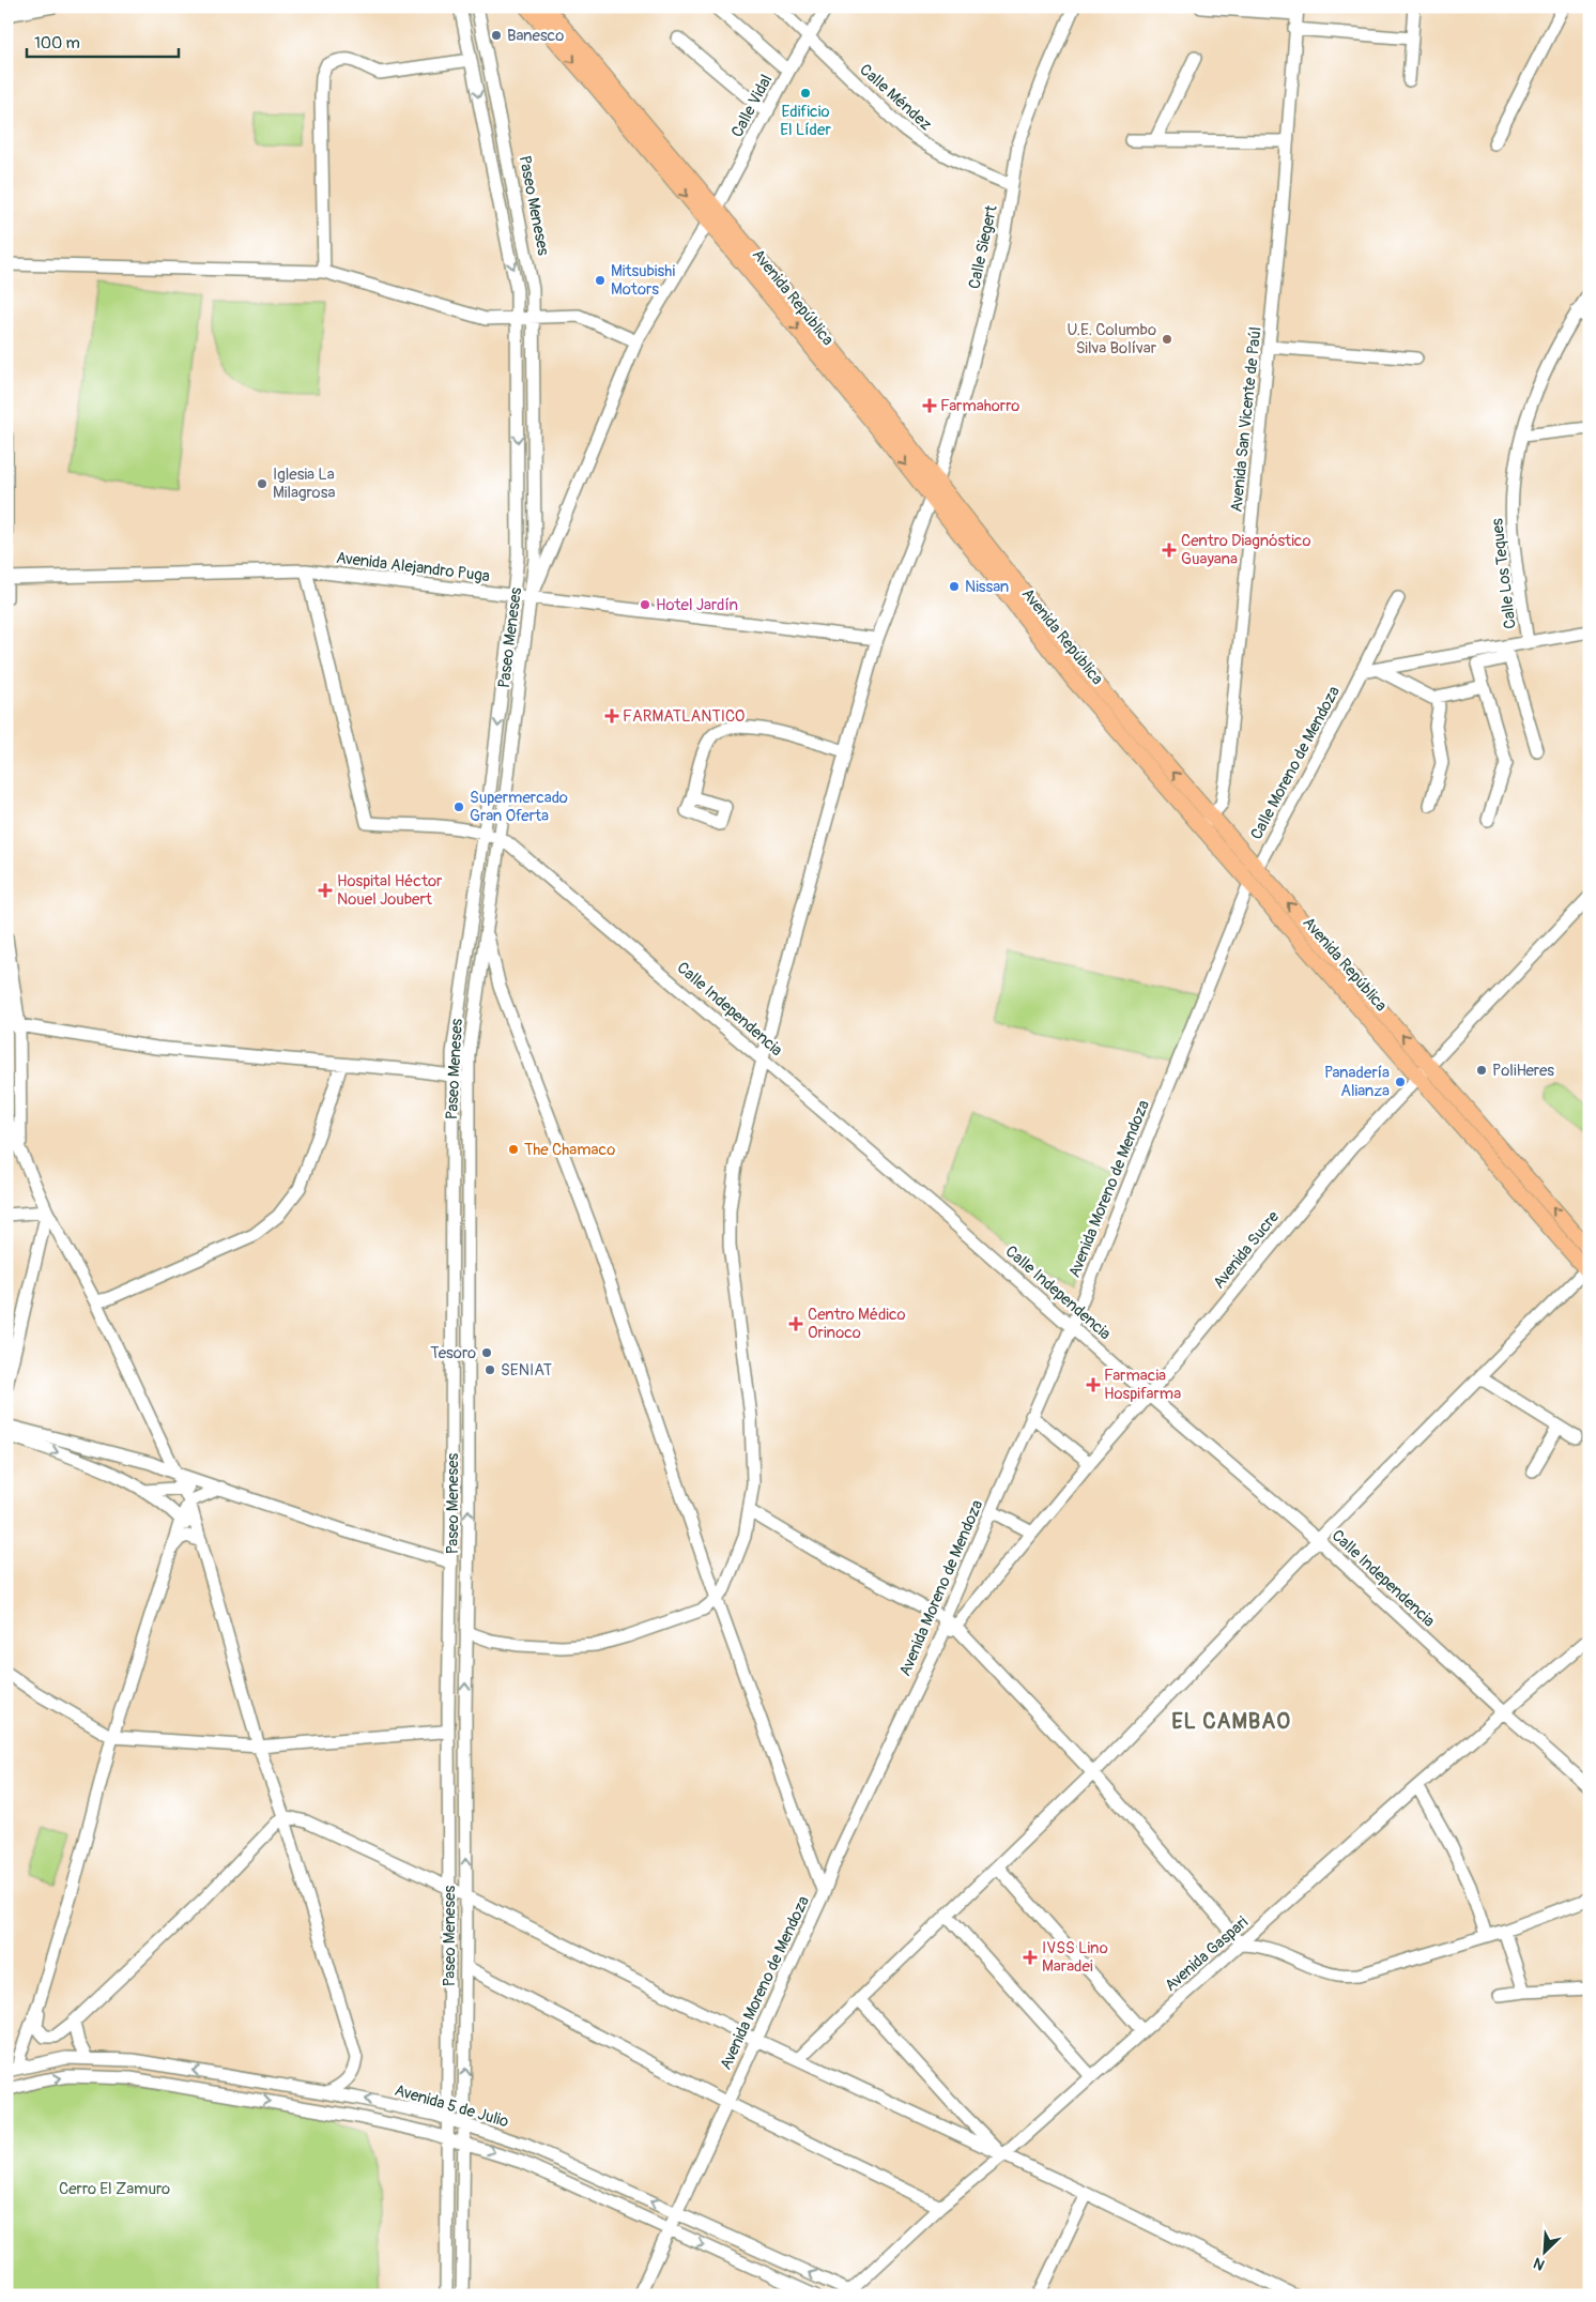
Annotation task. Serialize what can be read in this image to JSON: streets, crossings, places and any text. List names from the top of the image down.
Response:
{
  "streets": {
    "main road": ["Avenida República"],
    "street": [
      "Calle Méndez",
      "Calle Vidal",
      "Paseo Meneses",
      "Calle Siegert",
      "Avenida San Vicente de Paúl",
      "Avenida Alejandro Puga",
      "Calle Los Teques",
      "Calle Moreno de Mendoza",
      "Calle Independencia",
      "Avenida Moreno de Mendoza",
      "Avenida Sucre",
      "Avenida Gaspari",
      "Avenida 5 de Julio"
    ]
  },
  "crossings": [
    ["Calle Méndez", "Calle Vidal"],
    ["Calle Méndez", "Calle Siegert"],
    ["Calle Vidal", "Paseo Meneses"],
    ["Calle Vidal", "Avenida República"],
    ["Calle Vidal", "Avenida Alejandro Puga"],
    ["Paseo Meneses", "Avenida Alejandro Puga"],
    ["Paseo Meneses", "Calle Independencia"],
    ["Paseo Meneses", "Avenida 5 de Julio"],
    ["Calle Siegert", "Avenida República"],
    ["Calle Siegert", "Avenida Alejandro Puga"],
    ["Calle Siegert", "Calle Independencia"],
    ["Avenida República", "Avenida San Vicente de Paúl"],
    ["Avenida República", "Calle Moreno de Mendoza"],
    ["Avenida República", "Avenida Moreno de Mendoza"],
    ["Avenida República", "Avenida Sucre"],
    ["Calle Independencia", "Avenida Moreno de Mendoza"],
    ["Calle Independencia", "Avenida Sucre"],
    ["Calle Independencia", "Avenida Gaspari"],
    ["Avenida Moreno de Mendoza", "Avenida Sucre"],
    ["Avenida Moreno de Mendoza", "Avenida 5 de Julio"],
    ["Avenida Gaspari", "Avenida 5 de Julio"]
  ],
  "districts": ["EL CAMBAO"],
  "parks": ["Cerro El Zamuro"],
  "places": {
    "other": [
      "Banesco",
      "Edificio El Líder",
      "Mitsubishi Motors",
      "U.E. Columbo Silva Bolívar",
      "Iglesia La Milagrosa",
      "Nissan",
      "Hotel Jardín",
      "Supermercado Gran Oferta",
      "PoliHeres",
      "Panadería Alianza",
      "The Chamaco",
      "Tesoro",
      "SENIAT"
    ],
    "health": [
      "Farmahorro",
      "Centro Diagnóstico Guayana",
      "FARMATLANTICO",
      "Hospital Héctor Nouel Joubert",
      "Centro Médico Orinoco",
      "Farmacia Hospifarma",
      "IVSS Lino Maradei"
    ]
  },
  "scale_bar": "100 m",
  "north": "bottom left"
}
